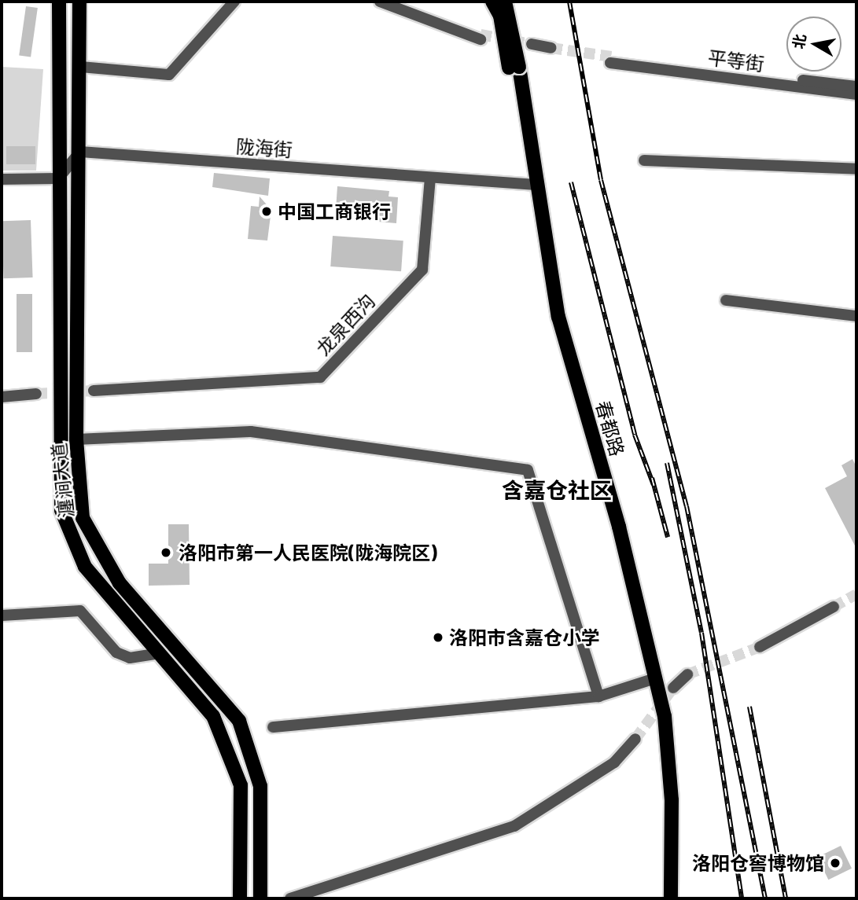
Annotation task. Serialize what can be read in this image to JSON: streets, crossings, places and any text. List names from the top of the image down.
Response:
{
  "streets": {
    "main road": ["春都路", "瀍涧大道"],
    "street": ["平等街", "陇海街", "龙泉西沟"]
  },
  "crossings": [
    ["陇海街", "龙泉西沟"],
    ["陇海街", "春都路"],
    ["陇海街", "瀍涧大道"]
  ],
  "districts": ["含嘉仓社区"],
  "places": [
    "中国工商银行",
    "洛阳市第一人民医院(陇海院区)",
    "洛阳市含嘉仓小学",
    "洛阳仓窖博物馆"
  ],
  "north": "left"
}
